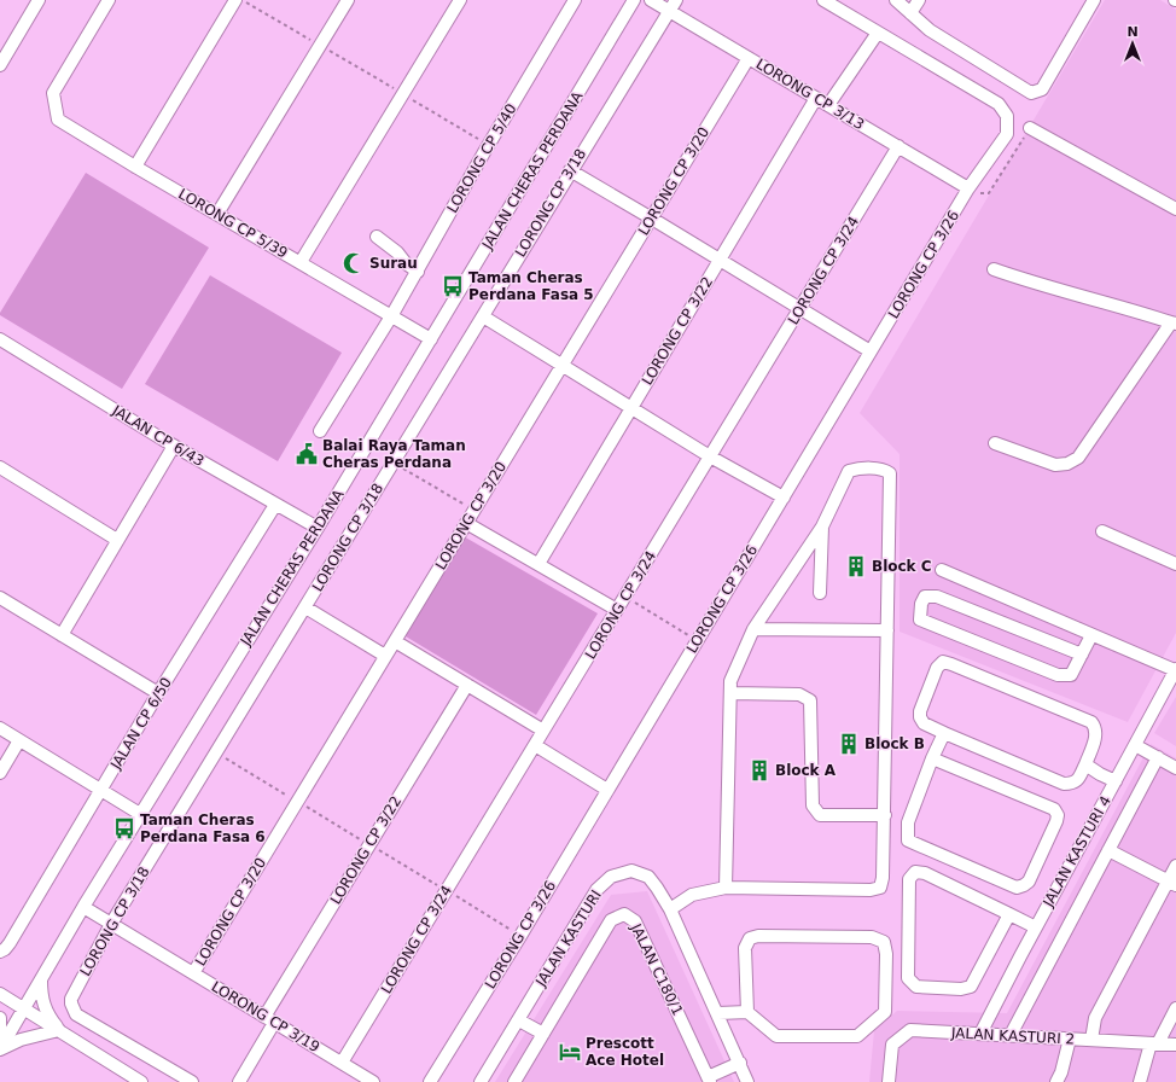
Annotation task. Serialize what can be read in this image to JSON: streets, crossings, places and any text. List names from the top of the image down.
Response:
{
  "streets": {
    "street": [
      "LORONG CP 3/13",
      "LORONG CP 5/40",
      "JALAN CHERAS PERDANA",
      "LORONG CP 3/20",
      "LORONG CP 3/18",
      "LORONG CP 5/39",
      "LORONG CP 3/26",
      "LORONG CP 3/24",
      "LORONG CP 3/22",
      "JALAN CP 6/43",
      "JALAN CP 6/50",
      "JALAN KASTURI 4",
      "JALAN KASTURI",
      "JALAN C180/1",
      "LORONG CP 3/19",
      "JALAN KASTURI 2"
    ]
  },
  "crossings": [
    ["LORONG CP 3/13", "LORONG CP 3/20"],
    ["LORONG CP 3/13", "LORONG CP 3/18"],
    ["LORONG CP 3/13", "LORONG CP 3/26"],
    ["LORONG CP 3/13", "LORONG CP 3/24"],
    ["LORONG CP 3/13", "LORONG CP 3/22"],
    ["LORONG CP 5/40", "LORONG CP 5/39"],
    ["JALAN CHERAS PERDANA", "LORONG CP 5/39"],
    ["JALAN CHERAS PERDANA", "JALAN CP 6/43"],
    ["JALAN CHERAS PERDANA", "LORONG CP 3/19"],
    ["LORONG CP 3/20", "LORONG CP 3/19"],
    ["LORONG CP 3/18", "LORONG CP 3/19"],
    ["LORONG CP 3/24", "LORONG CP 3/19"],
    ["LORONG CP 3/22", "LORONG CP 3/19"],
    ["JALAN CP 6/43", "JALAN CP 6/50"],
    ["JALAN KASTURI 4", "JALAN KASTURI 2"]
  ],
  "places": {
    "mosque": ["Surau"],
    "bus stop": ["Taman Cheras Perdana Fasa 5", "Taman Cheras Perdana Fasa 6"],
    "public building": ["Balai Raya Taman Cheras Perdana"],
    "building": ["Block C", "Block B", "Block A"],
    "hotel": ["Prescott Ace Hotel"]
  },
  "north": "top"
}
